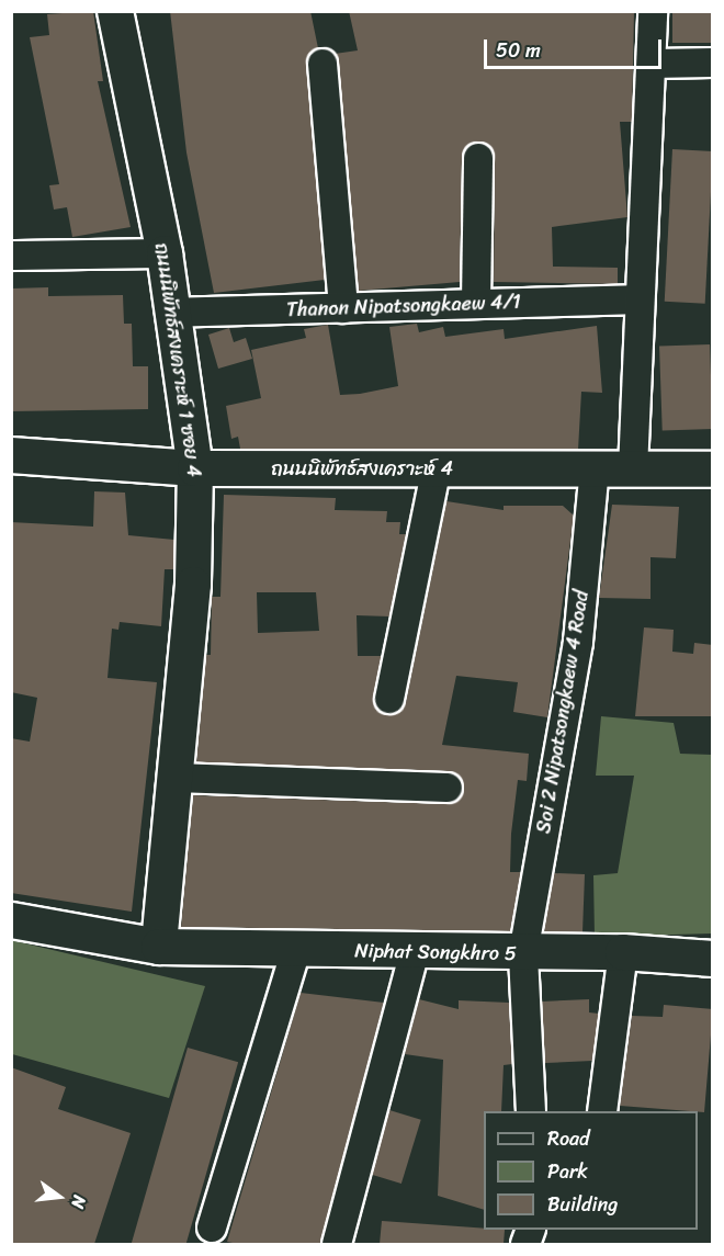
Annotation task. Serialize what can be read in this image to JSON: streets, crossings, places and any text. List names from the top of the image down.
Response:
{
  "streets": {
    "street": [
      "Thanon Nipatsongkaew 4/1",
      "ถนนนิพัทธ์สงเคราะห์ 1 ซอย 4",
      "ถนนนิพัทธ์สงเคราะห์ 4",
      "Soi 2 Nipatsongkaew 4 Road",
      "Niphat Songkhro 5"
    ]
  },
  "crossings": [
    ["Thanon Nipatsongkaew 4/1", "ถนนนิพัทธ์สงเคราะห์ 1 ซอย 4"],
    ["ถนนนิพัทธ์สงเคราะห์ 1 ซอย 4", "ถนนนิพัทธ์สงเคราะห์ 4"],
    ["ถนนนิพัทธ์สงเคราะห์ 1 ซอย 4", "Niphat Songkhro 5"],
    ["ถนนนิพัทธ์สงเคราะห์ 4", "Soi 2 Nipatsongkaew 4 Road"],
    ["Soi 2 Nipatsongkaew 4 Road", "Niphat Songkhro 5"]
  ],
  "legend": ["Road", "Park", "Building"],
  "scale_bar": "50 m",
  "north": "right"
}
